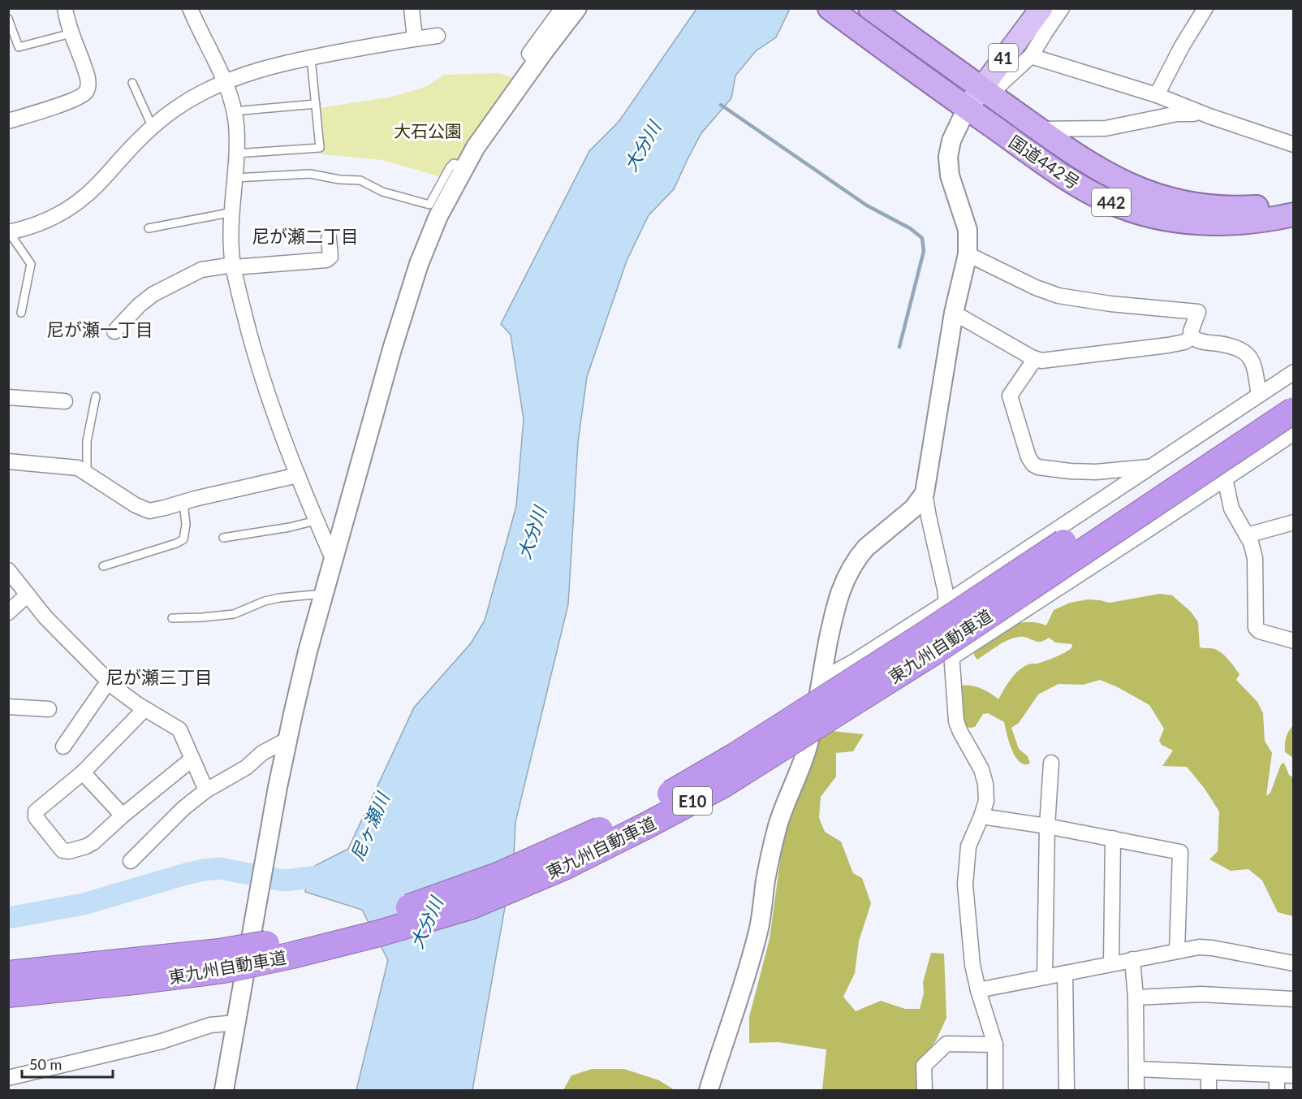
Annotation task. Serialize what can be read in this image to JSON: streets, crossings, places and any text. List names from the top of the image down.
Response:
{
  "streets": {
    "highway": [
      "国道442号",
      "442",
      "東九州自動車道",
      "E10"
    ],
    "main road": ["41"]
  },
  "crossings": [
    ["41", "国道442号"]
  ],
  "districts": ["尼が瀬二丁目", "尼が瀬一丁目", "尼が瀬三丁目"],
  "water": ["大分川", "尼ヶ瀬川"],
  "parks": ["大石公園"],
  "scale_bar": "50 m"
}
